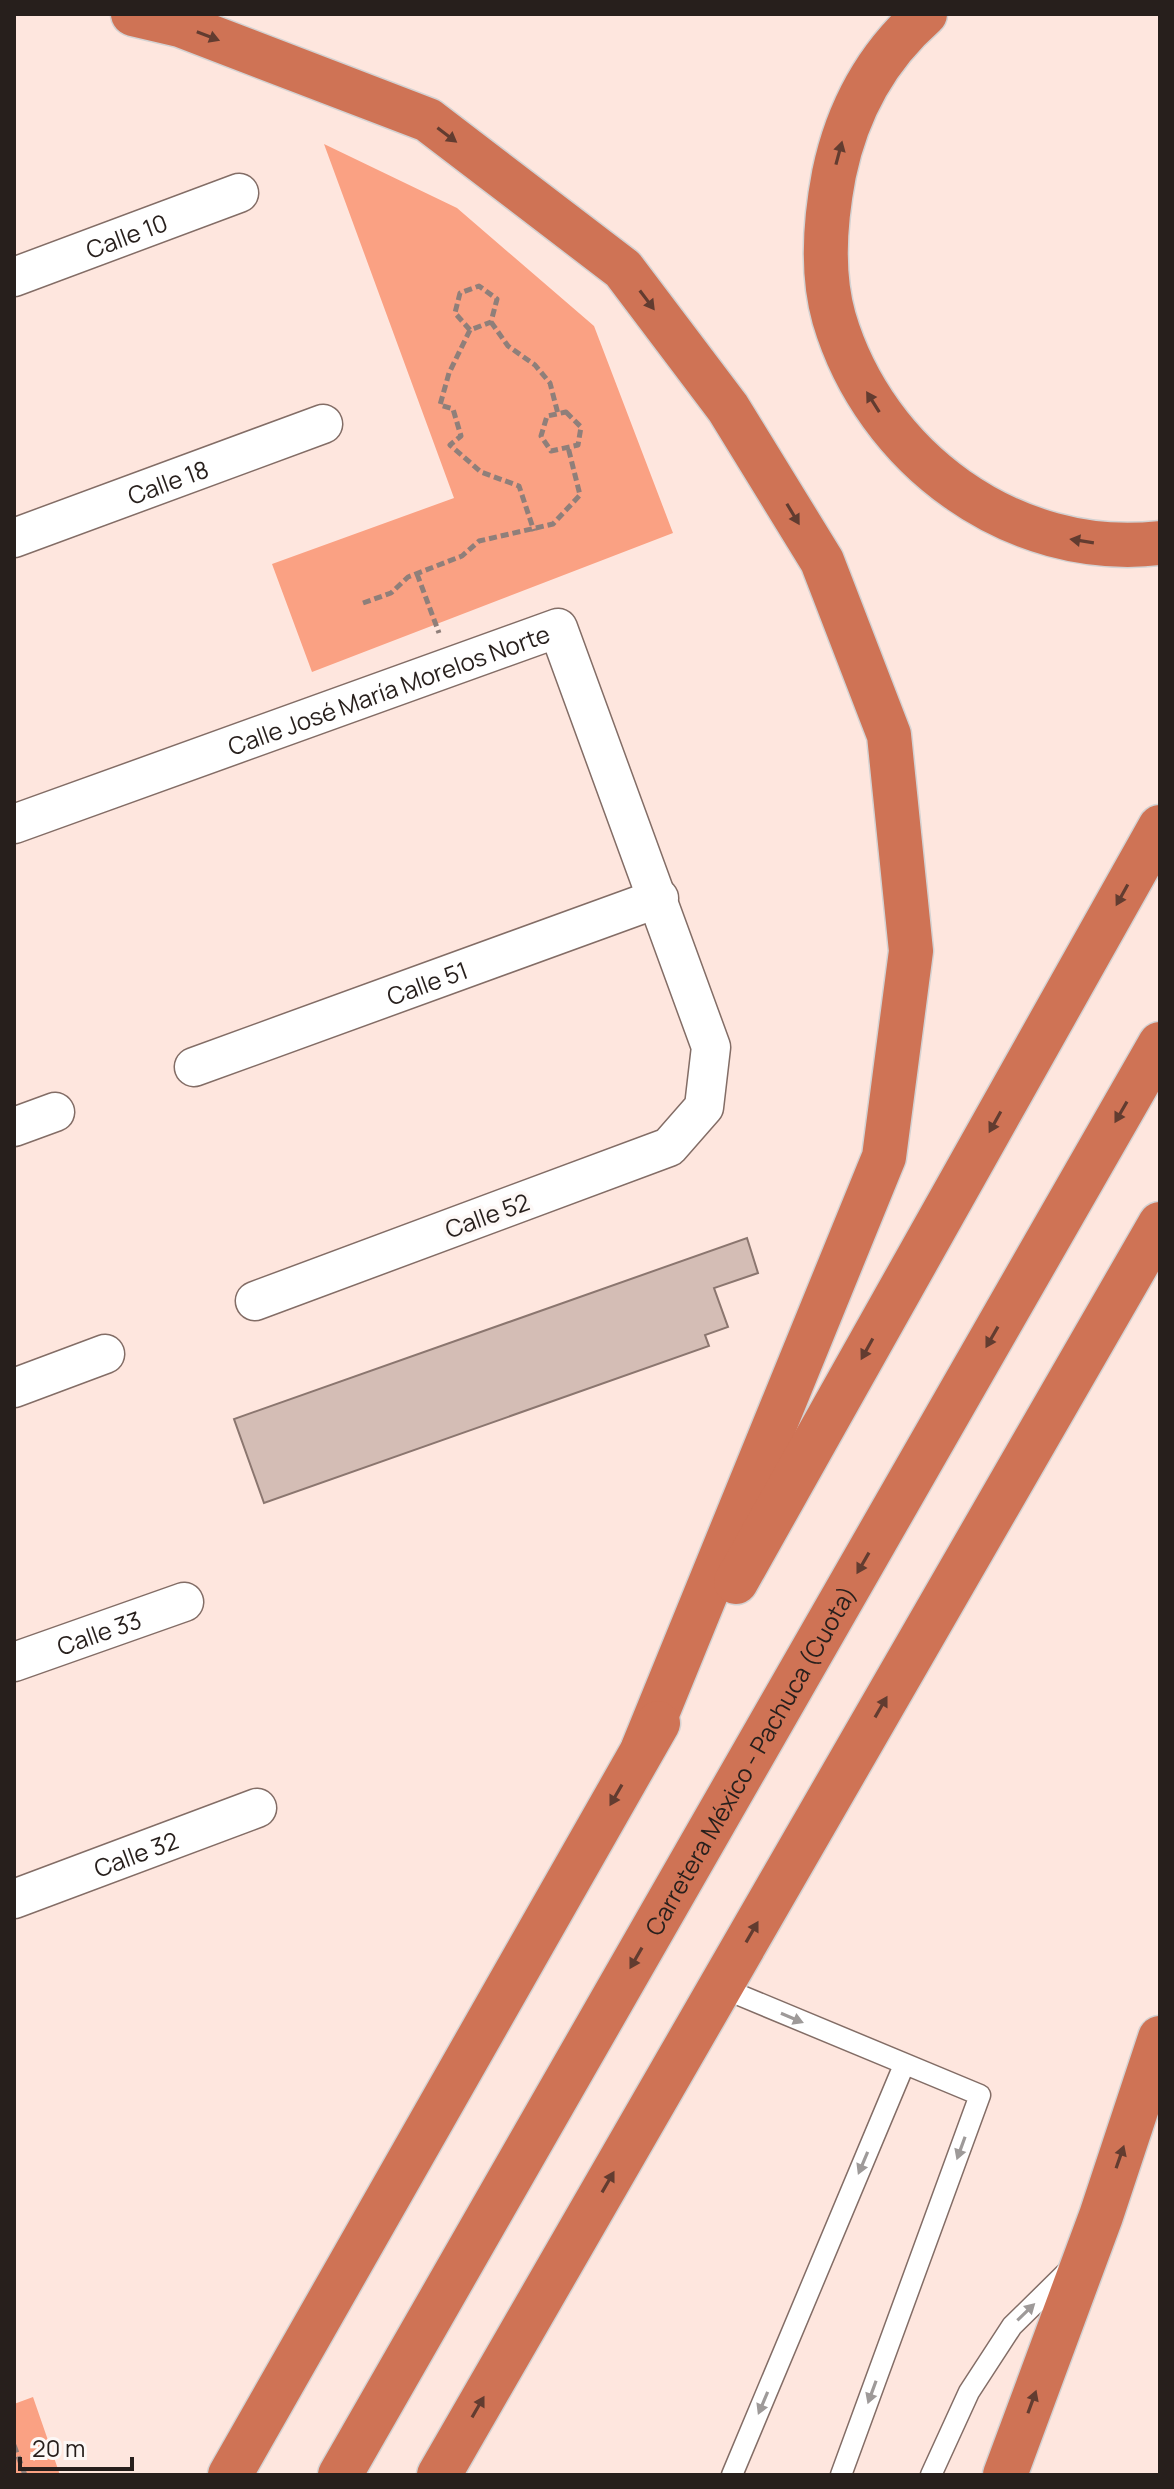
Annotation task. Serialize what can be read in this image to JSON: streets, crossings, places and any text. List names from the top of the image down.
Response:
{
  "streets": {
    "highway": ["Carretera México - Pachuca (Cuota)"],
    "street": [
      "Calle 10",
      "Calle 18",
      "Calle José María Morelos Norte",
      "Calle 51",
      "Calle 52",
      "Calle 33",
      "Calle 32"
    ]
  },
  "crossings": [
    ["Calle José María Morelos Norte", "Calle 51"],
    ["Calle José María Morelos Norte", "Calle 52"]
  ],
  "scale_bar": "20 m"
}
